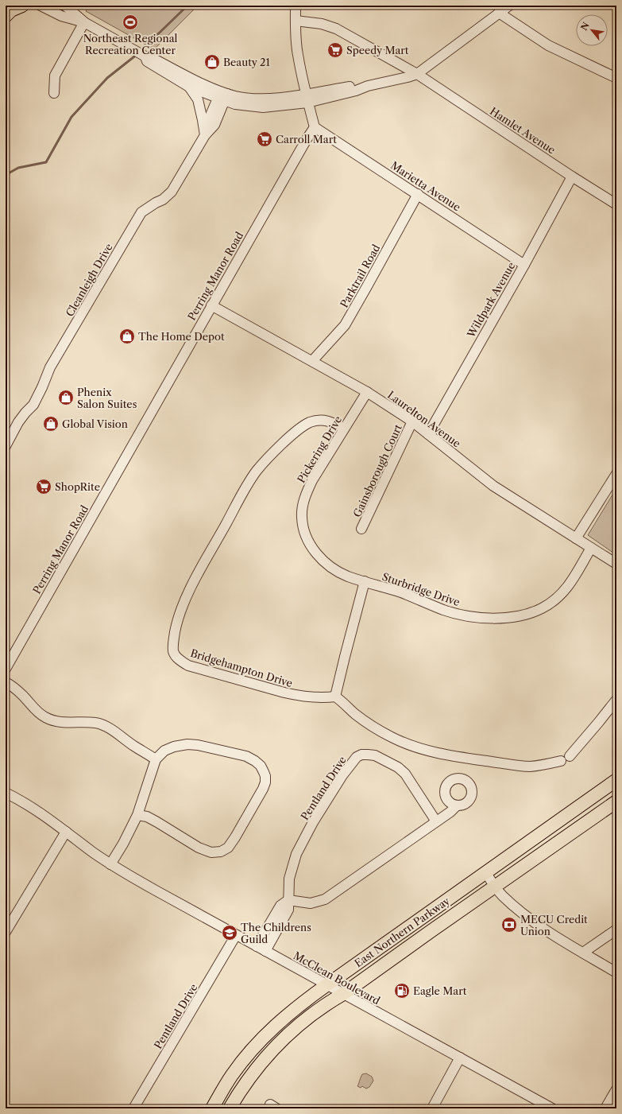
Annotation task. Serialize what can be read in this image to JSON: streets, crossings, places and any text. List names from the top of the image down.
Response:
{
  "streets": {
    "main road": ["East Northern Parkway"],
    "street": [
      "Hamlet Avenue",
      "Marietta Avenue",
      "Perring Manor Road",
      "Parktrail Road",
      "Cleanleigh Drive",
      "Wildpark Avenue",
      "Laurelton Avenue",
      "Pickering Drive",
      "Gainsborough Court",
      "Sturbridge Drive",
      "Bridgehampton Drive",
      "Pentland Drive",
      "McClean Boulevard"
    ]
  },
  "crossings": [
    ["Hamlet Avenue", "Wildpark Avenue"],
    ["Marietta Avenue", "Perring Manor Road"],
    ["Marietta Avenue", "Parktrail Road"],
    ["Marietta Avenue", "Wildpark Avenue"],
    ["Perring Manor Road", "Laurelton Avenue"],
    ["Parktrail Road", "Laurelton Avenue"],
    ["Wildpark Avenue", "Laurelton Avenue"],
    ["Laurelton Avenue", "Pickering Drive"],
    ["Laurelton Avenue", "Gainsborough Court"],
    ["Laurelton Avenue", "Sturbridge Drive"],
    ["Pickering Drive", "Sturbridge Drive"],
    ["Pickering Drive", "Bridgehampton Drive"],
    ["Pentland Drive", "McClean Boulevard"],
    ["East Northern Parkway", "McClean Boulevard"]
  ],
  "places": {
    "sports": ["Northeast Regional Recreation Center"],
    "supermarket": ["Speedy Mart", "Carroll Mart", "ShopRite"],
    "shop": [
      "Beauty 21",
      "The Home Depot",
      "Phenix Salon Suites",
      "Global Vision"
    ],
    "bank": ["MECU Credit Union"],
    "school or university": ["The Childrens Guild"],
    "fuel station": ["Eagle Mart"]
  },
  "north": "top left"
}
